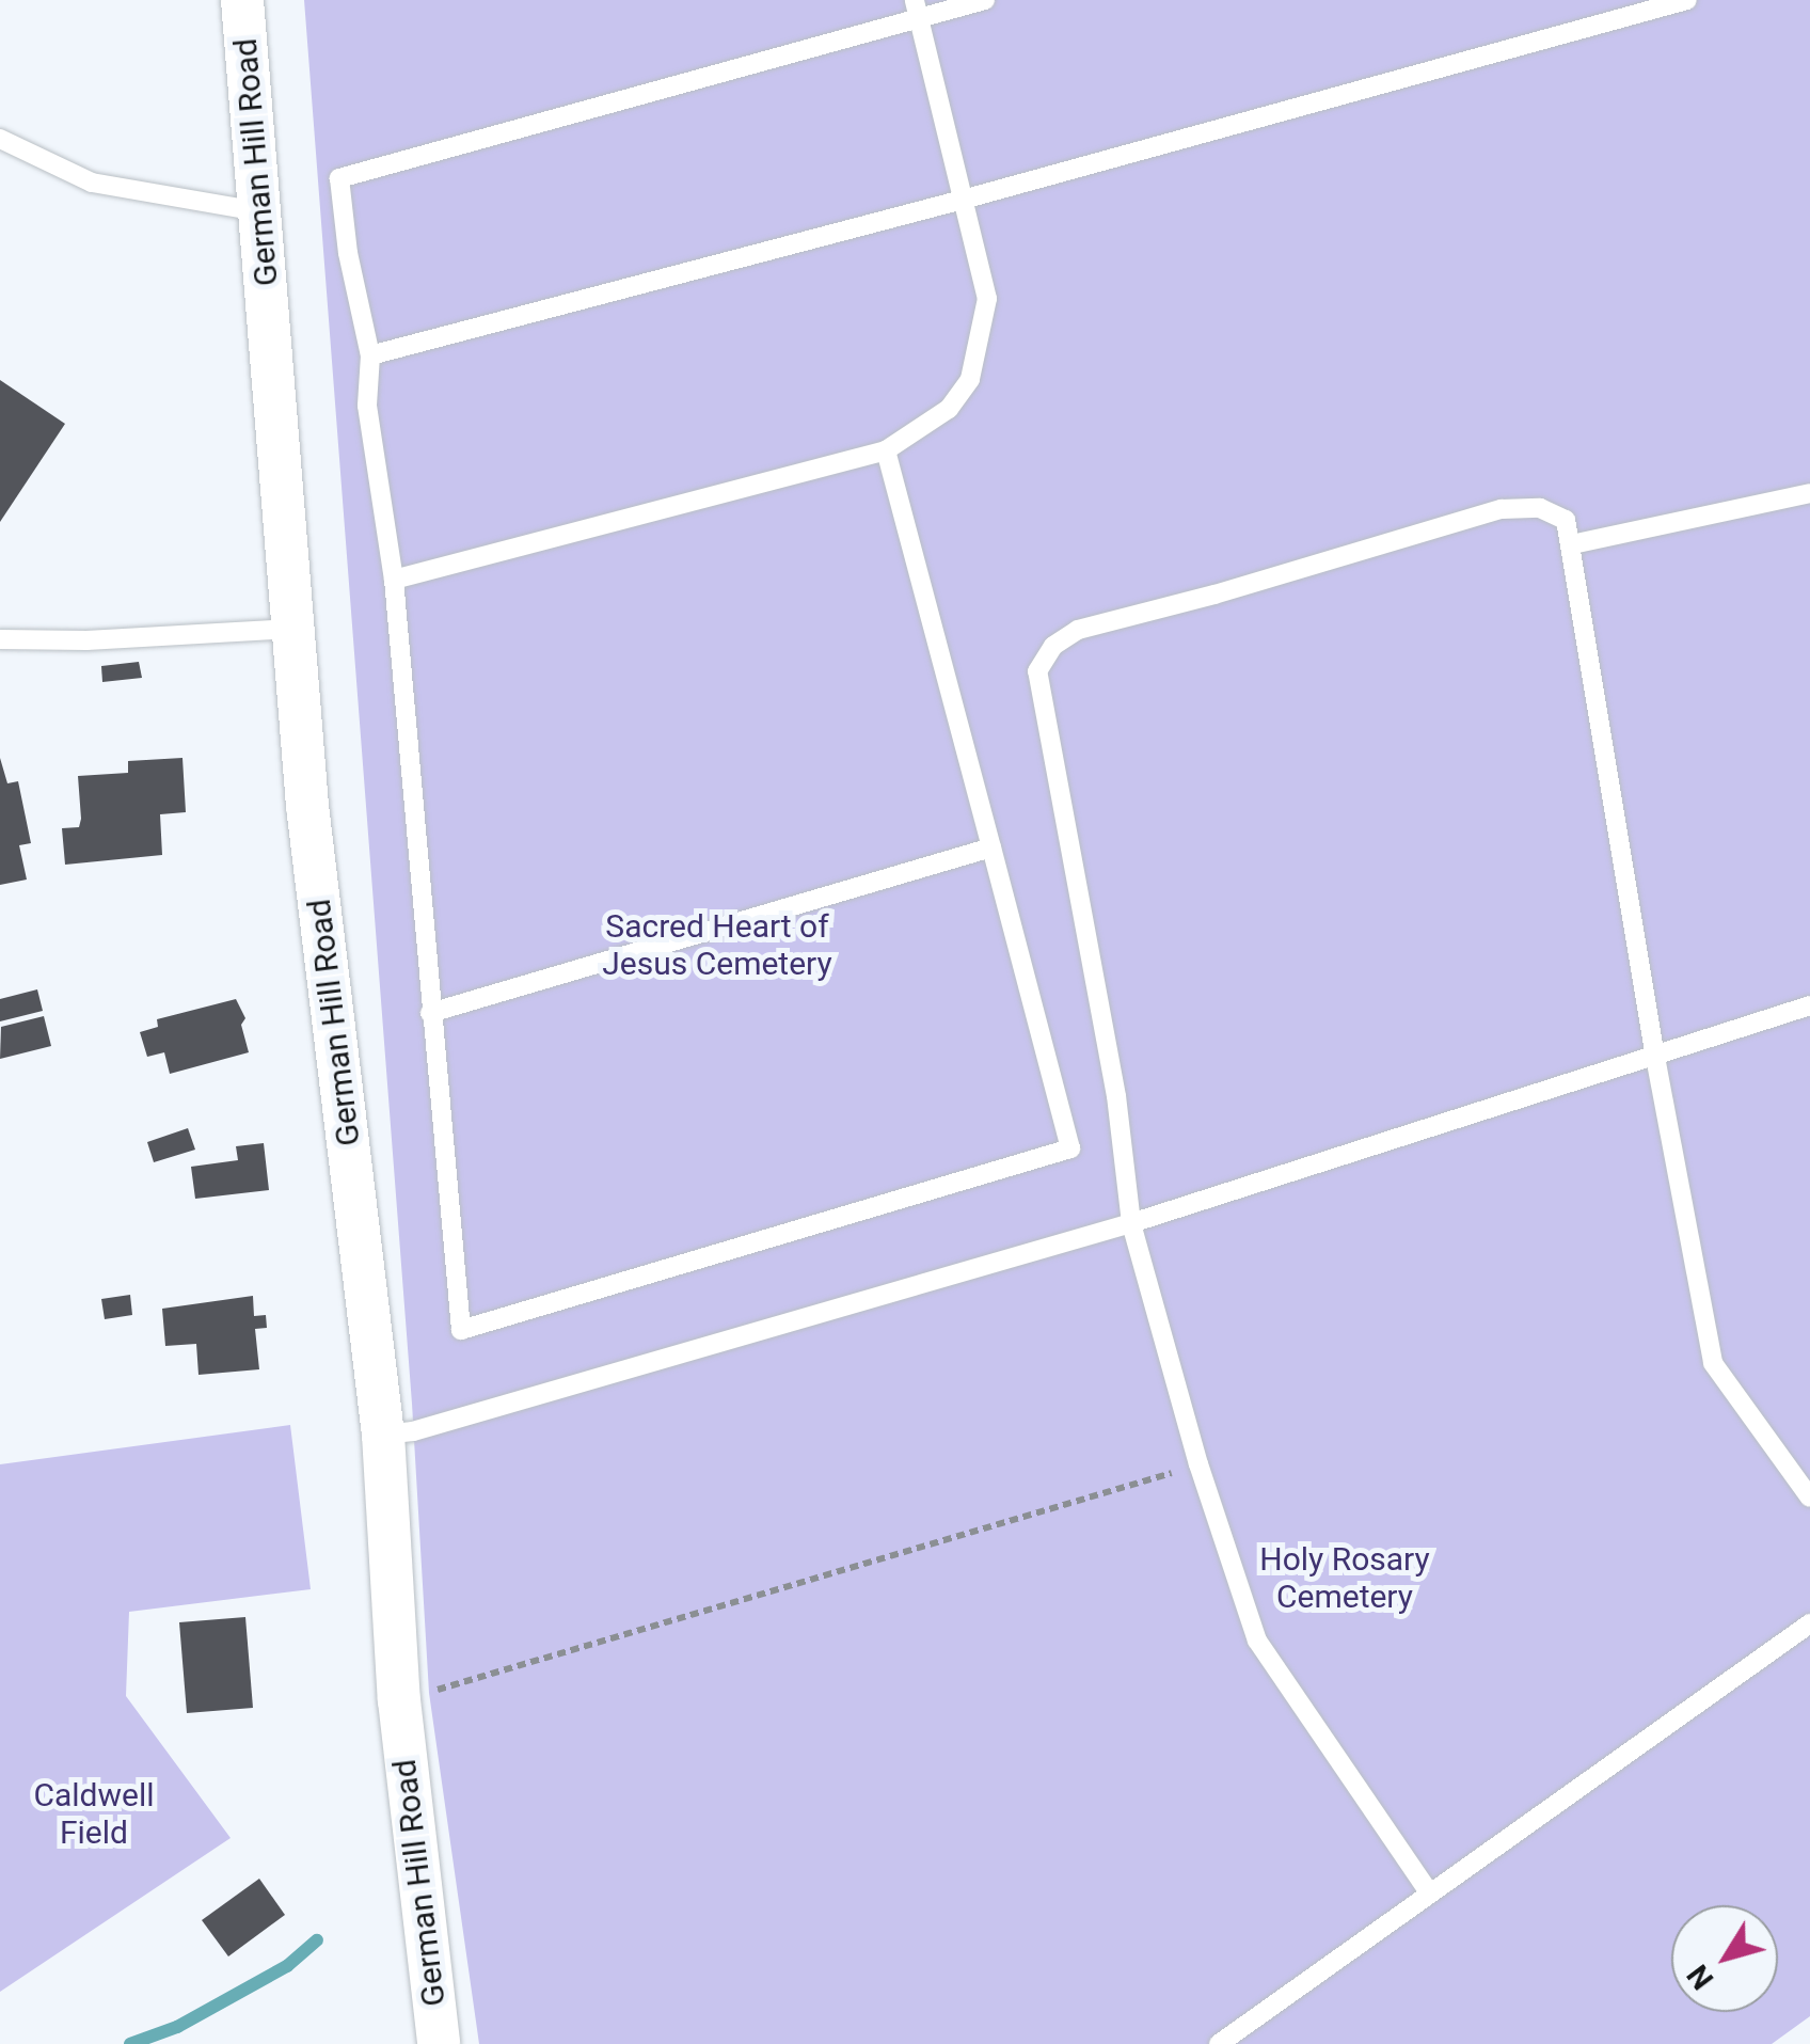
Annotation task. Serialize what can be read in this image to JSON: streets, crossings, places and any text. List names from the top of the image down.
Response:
{
  "streets": {
    "street": ["German Hill Road"]
  },
  "parks": ["Sacred Heart of Jesus Cemetery", "Holy Rosary Cemetery", "Caldwell Field"],
  "north": "bottom left"
}
